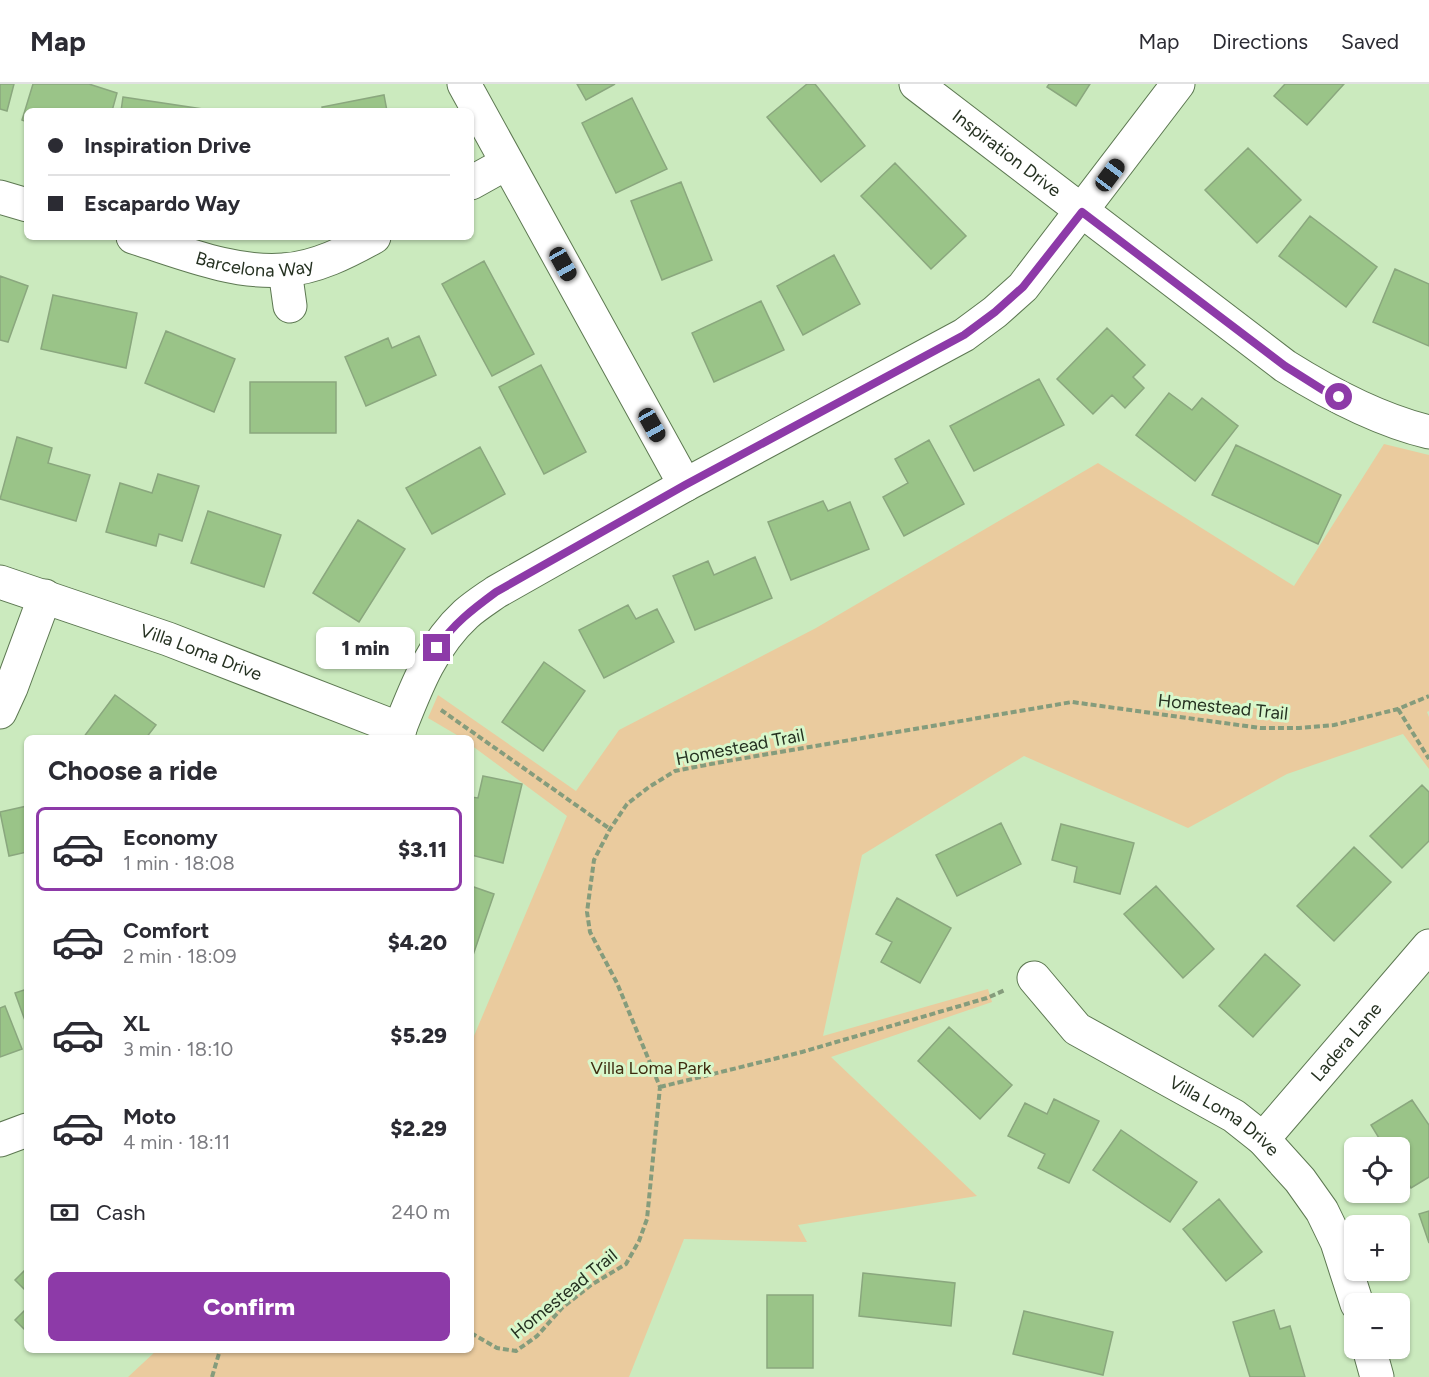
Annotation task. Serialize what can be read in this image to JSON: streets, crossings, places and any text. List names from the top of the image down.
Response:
{
  "streets": {
    "street": [
      "Inspiration Drive",
      "Barcelona Way",
      "Villa Loma Drive",
      "Ladera Lane"
    ],
    "path": ["Homestead Trail"]
  },
  "crossings": [
    ["Villa Loma Drive", "Ladera Lane"]
  ],
  "parks": ["Villa Loma Park"],
  "page": {
    "header": "Map",
    "nav": ["Map", "Directions", "Saved"],
    "banner": ["Inspiration Drive", "Escapardo Way"],
    "bubble": "1 min",
    "heading": "Choose a ride",
    "list": [
      {
        "name": "Economy",
        "note": "1 min · 18:08",
        "value": "$3.11"
      },
      {
        "name": "Comfort",
        "note": "2 min · 18:09",
        "value": "$4.20"
      },
      {
        "name": "XL",
        "note": "3 min · 18:10",
        "value": "$5.29"
      },
      {
        "name": "Moto",
        "note": "4 min · 18:11",
        "value": "$2.29"
      }
    ],
    "map_buttons": ["+", "−"],
    "pay": ["Cash", "240 m"],
    "buttons": "Confirm"
  }
}
